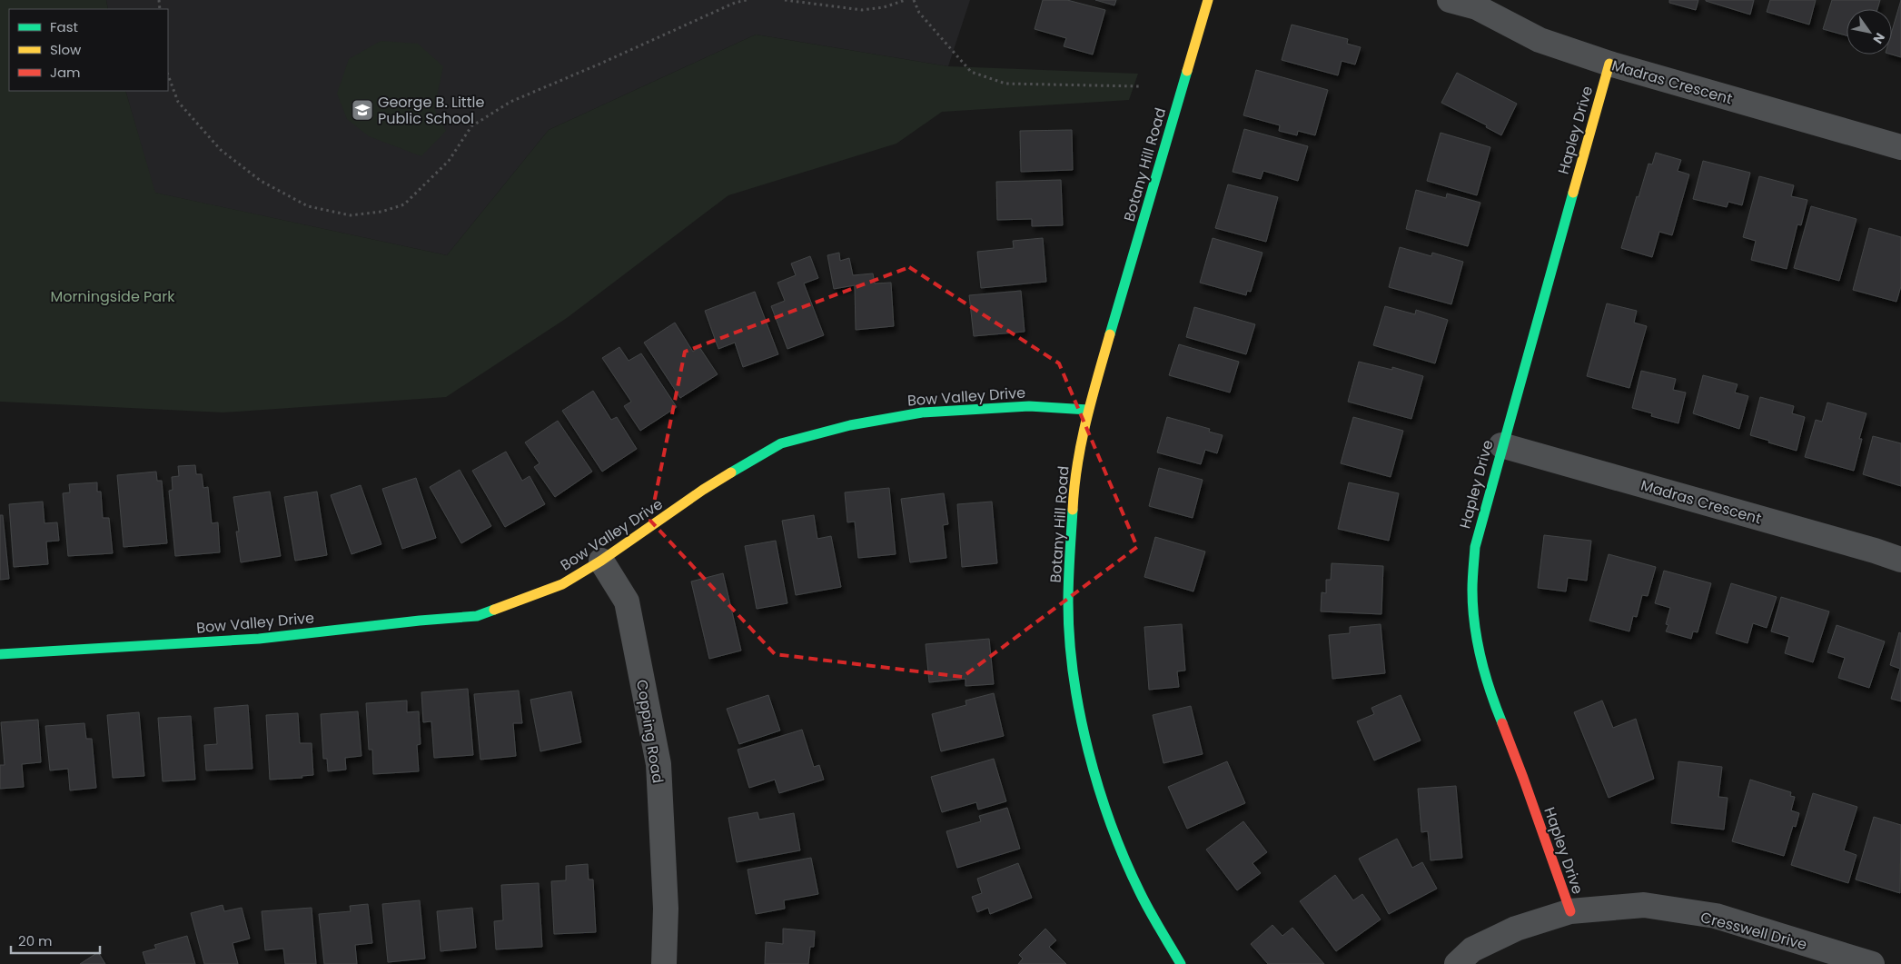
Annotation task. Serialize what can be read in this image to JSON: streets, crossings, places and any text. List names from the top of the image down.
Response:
{
  "streets": {
    "street": [
      "Madras Crescent",
      "Hapley Drive",
      "Botany Hill Road",
      "Bow Valley Drive",
      "Copping Road",
      "Cresswell Drive"
    ]
  },
  "crossings": [
    ["Madras Crescent", "Hapley Drive"],
    ["Hapley Drive", "Cresswell Drive"],
    ["Botany Hill Road", "Bow Valley Drive"],
    ["Bow Valley Drive", "Copping Road"]
  ],
  "parks": ["Morningside Park"],
  "places": {
    "school or university": ["George B. Little Public School"]
  },
  "legend": ["Fast", "Slow", "Jam"],
  "scale_bar": "20 m",
  "north": "bottom right"
}
